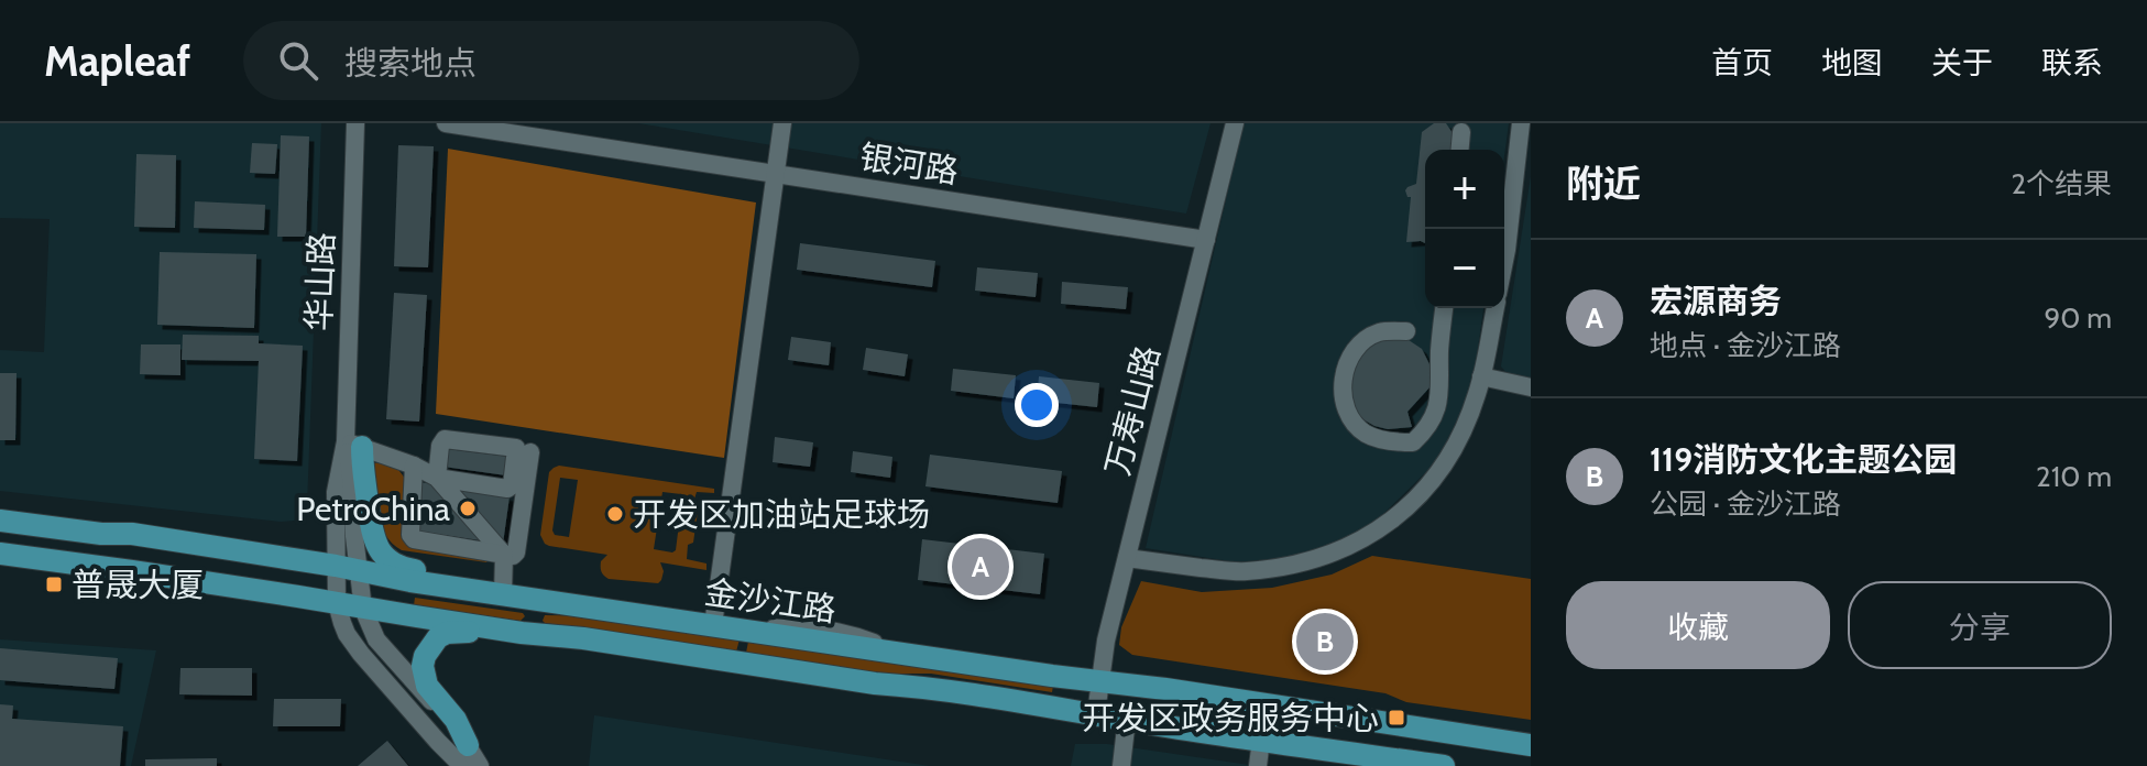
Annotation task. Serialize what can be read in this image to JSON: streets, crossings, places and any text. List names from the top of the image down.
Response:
{
  "streets": {
    "main road": ["金沙江路"],
    "street": ["银河路", "华山路", "万寿山路"]
  },
  "crossings": [
    ["银河路", "万寿山路"],
    ["华山路", "金沙江路"],
    ["万寿山路", "金沙江路"]
  ],
  "places": {
    "other": ["PetroChina", "开发区加油站足球场"],
    "transit": ["普晟大厦", "开发区政务服务中心"]
  },
  "page": {
    "header": "Mapleaf",
    "search": "搜索地点",
    "nav": [
      "首页",
      "地图",
      "关于",
      "联系"
    ],
    "heading": ["附近", "2个结果"],
    "map_buttons": ["+", "−"],
    "list": [
      {
        "mark": "A",
        "name": "宏源商务",
        "note": "地点 · 金沙江路",
        "value": "90 m"
      },
      {
        "mark": "B",
        "name": "119消防文化主题公园",
        "note": "公园 · 金沙江路",
        "value": "210 m"
      }
    ],
    "pins": ["A", "B"],
    "buttons": ["收藏", "分享"]
  }
}
